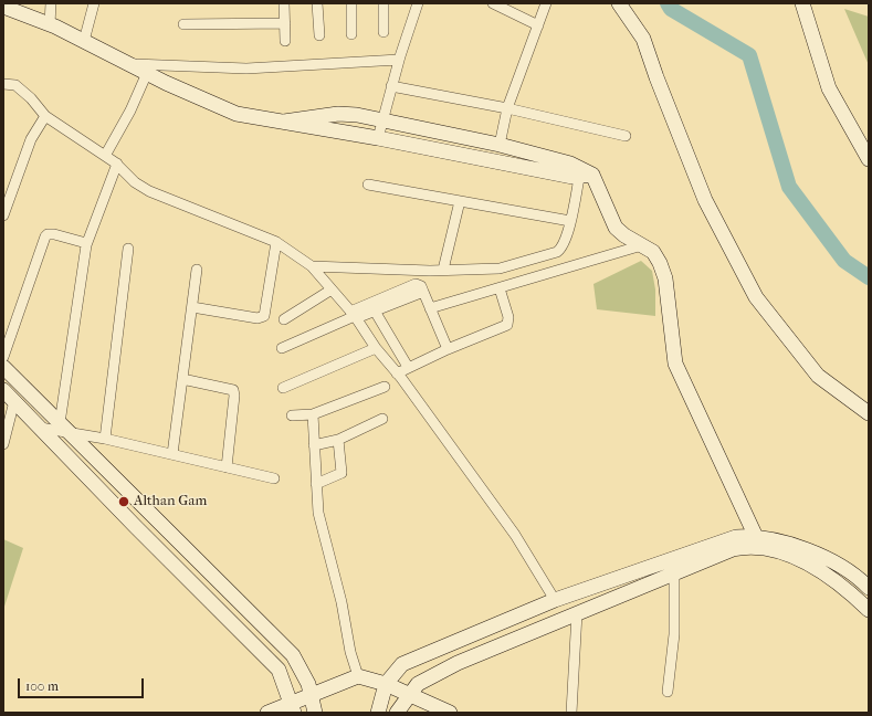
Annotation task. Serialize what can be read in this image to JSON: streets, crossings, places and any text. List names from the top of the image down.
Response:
{
  "places": ["Althan Gam"],
  "scale_bar": "100 m"
}
